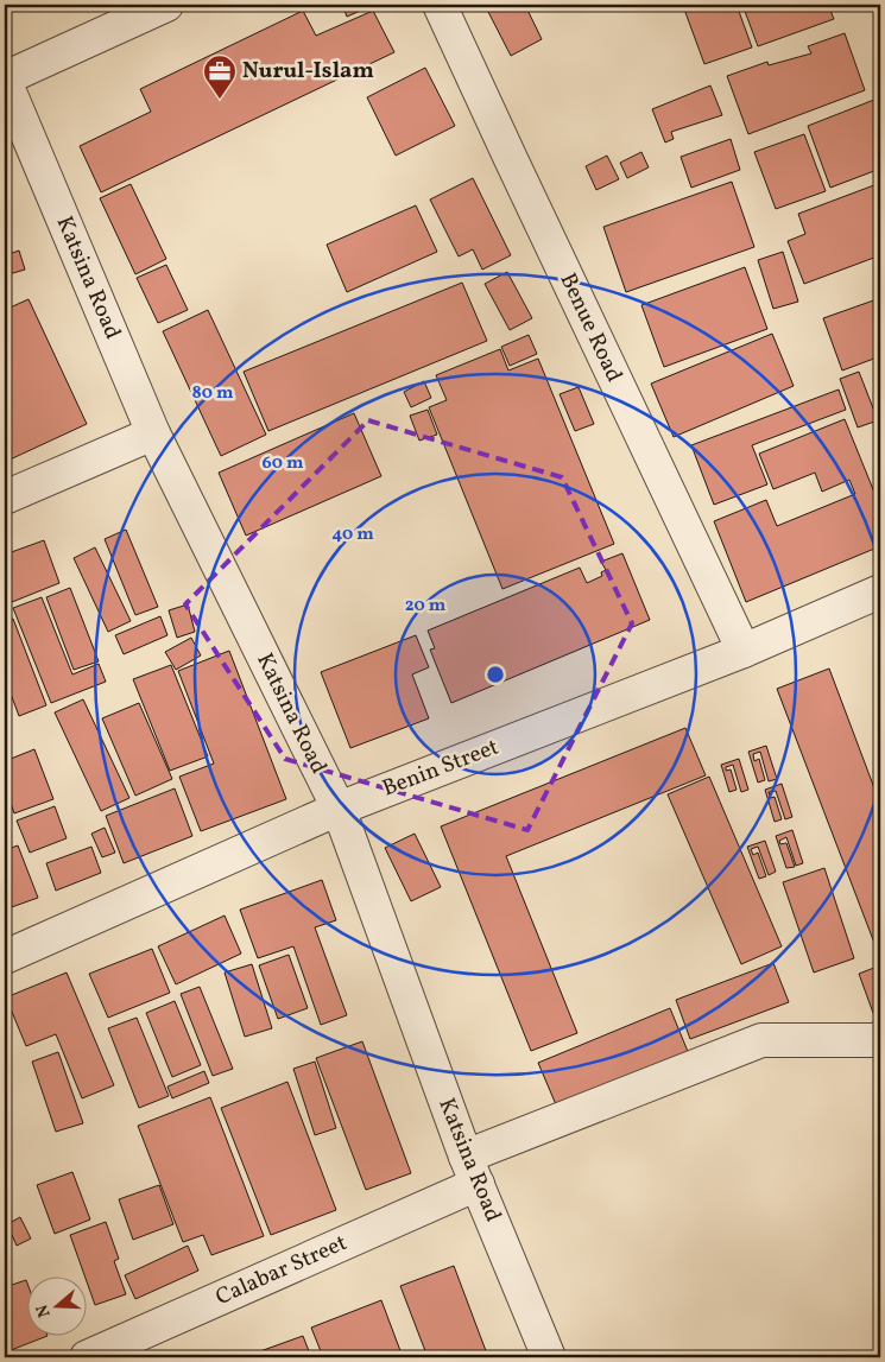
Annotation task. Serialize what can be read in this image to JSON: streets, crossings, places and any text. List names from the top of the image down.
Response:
{
  "streets": {
    "street": [
      "Katsina Road",
      "Benue Road",
      "Benin Street",
      "Calabar Street"
    ]
  },
  "crossings": [
    ["Katsina Road", "Benin Street"],
    ["Katsina Road", "Calabar Street"],
    ["Benue Road", "Benin Street"]
  ],
  "places": {
    "office": ["Nurul-Islam"]
  },
  "north": "left",
  "rings": [
    "80 m",
    "60 m",
    "40 m",
    "20 m"
  ]
}
